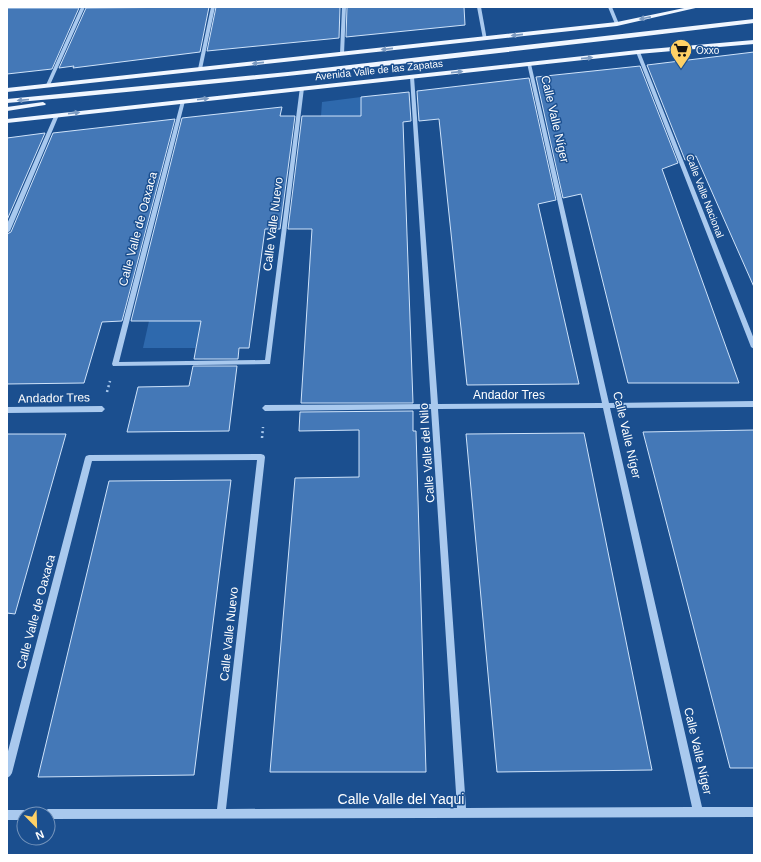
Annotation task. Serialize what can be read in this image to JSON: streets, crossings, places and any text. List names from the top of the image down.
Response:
{
  "streets": {
    "main road": ["Avenida Valle de las Zapatas"],
    "street": [
      "Calle Valle Níger",
      "Calle Valle Nacional",
      "Calle Valle Nuevo",
      "Calle Valle de Oaxaca",
      "Andador Tres",
      "Calle Valle del Nilo",
      "Calle Valle del Yaqui"
    ]
  },
  "crossings": [
    ["Avenida Valle de las Zapatas", "Calle Valle Níger"],
    ["Avenida Valle de las Zapatas", "Calle Valle Nacional"],
    ["Avenida Valle de las Zapatas", "Calle Valle Nuevo"],
    ["Avenida Valle de las Zapatas", "Calle Valle de Oaxaca"],
    ["Avenida Valle de las Zapatas", "Calle Valle del Nilo"],
    ["Calle Valle Níger", "Andador Tres"],
    ["Calle Valle Níger", "Calle Valle del Yaqui"],
    ["Calle Valle Nuevo", "Calle Valle de Oaxaca"],
    ["Calle Valle Nuevo", "Calle Valle del Yaqui"],
    ["Andador Tres", "Calle Valle del Nilo"],
    ["Calle Valle del Nilo", "Calle Valle del Yaqui"]
  ],
  "places": {
    "supermarket": ["Oxxo"]
  },
  "north": "bottom right"
}
